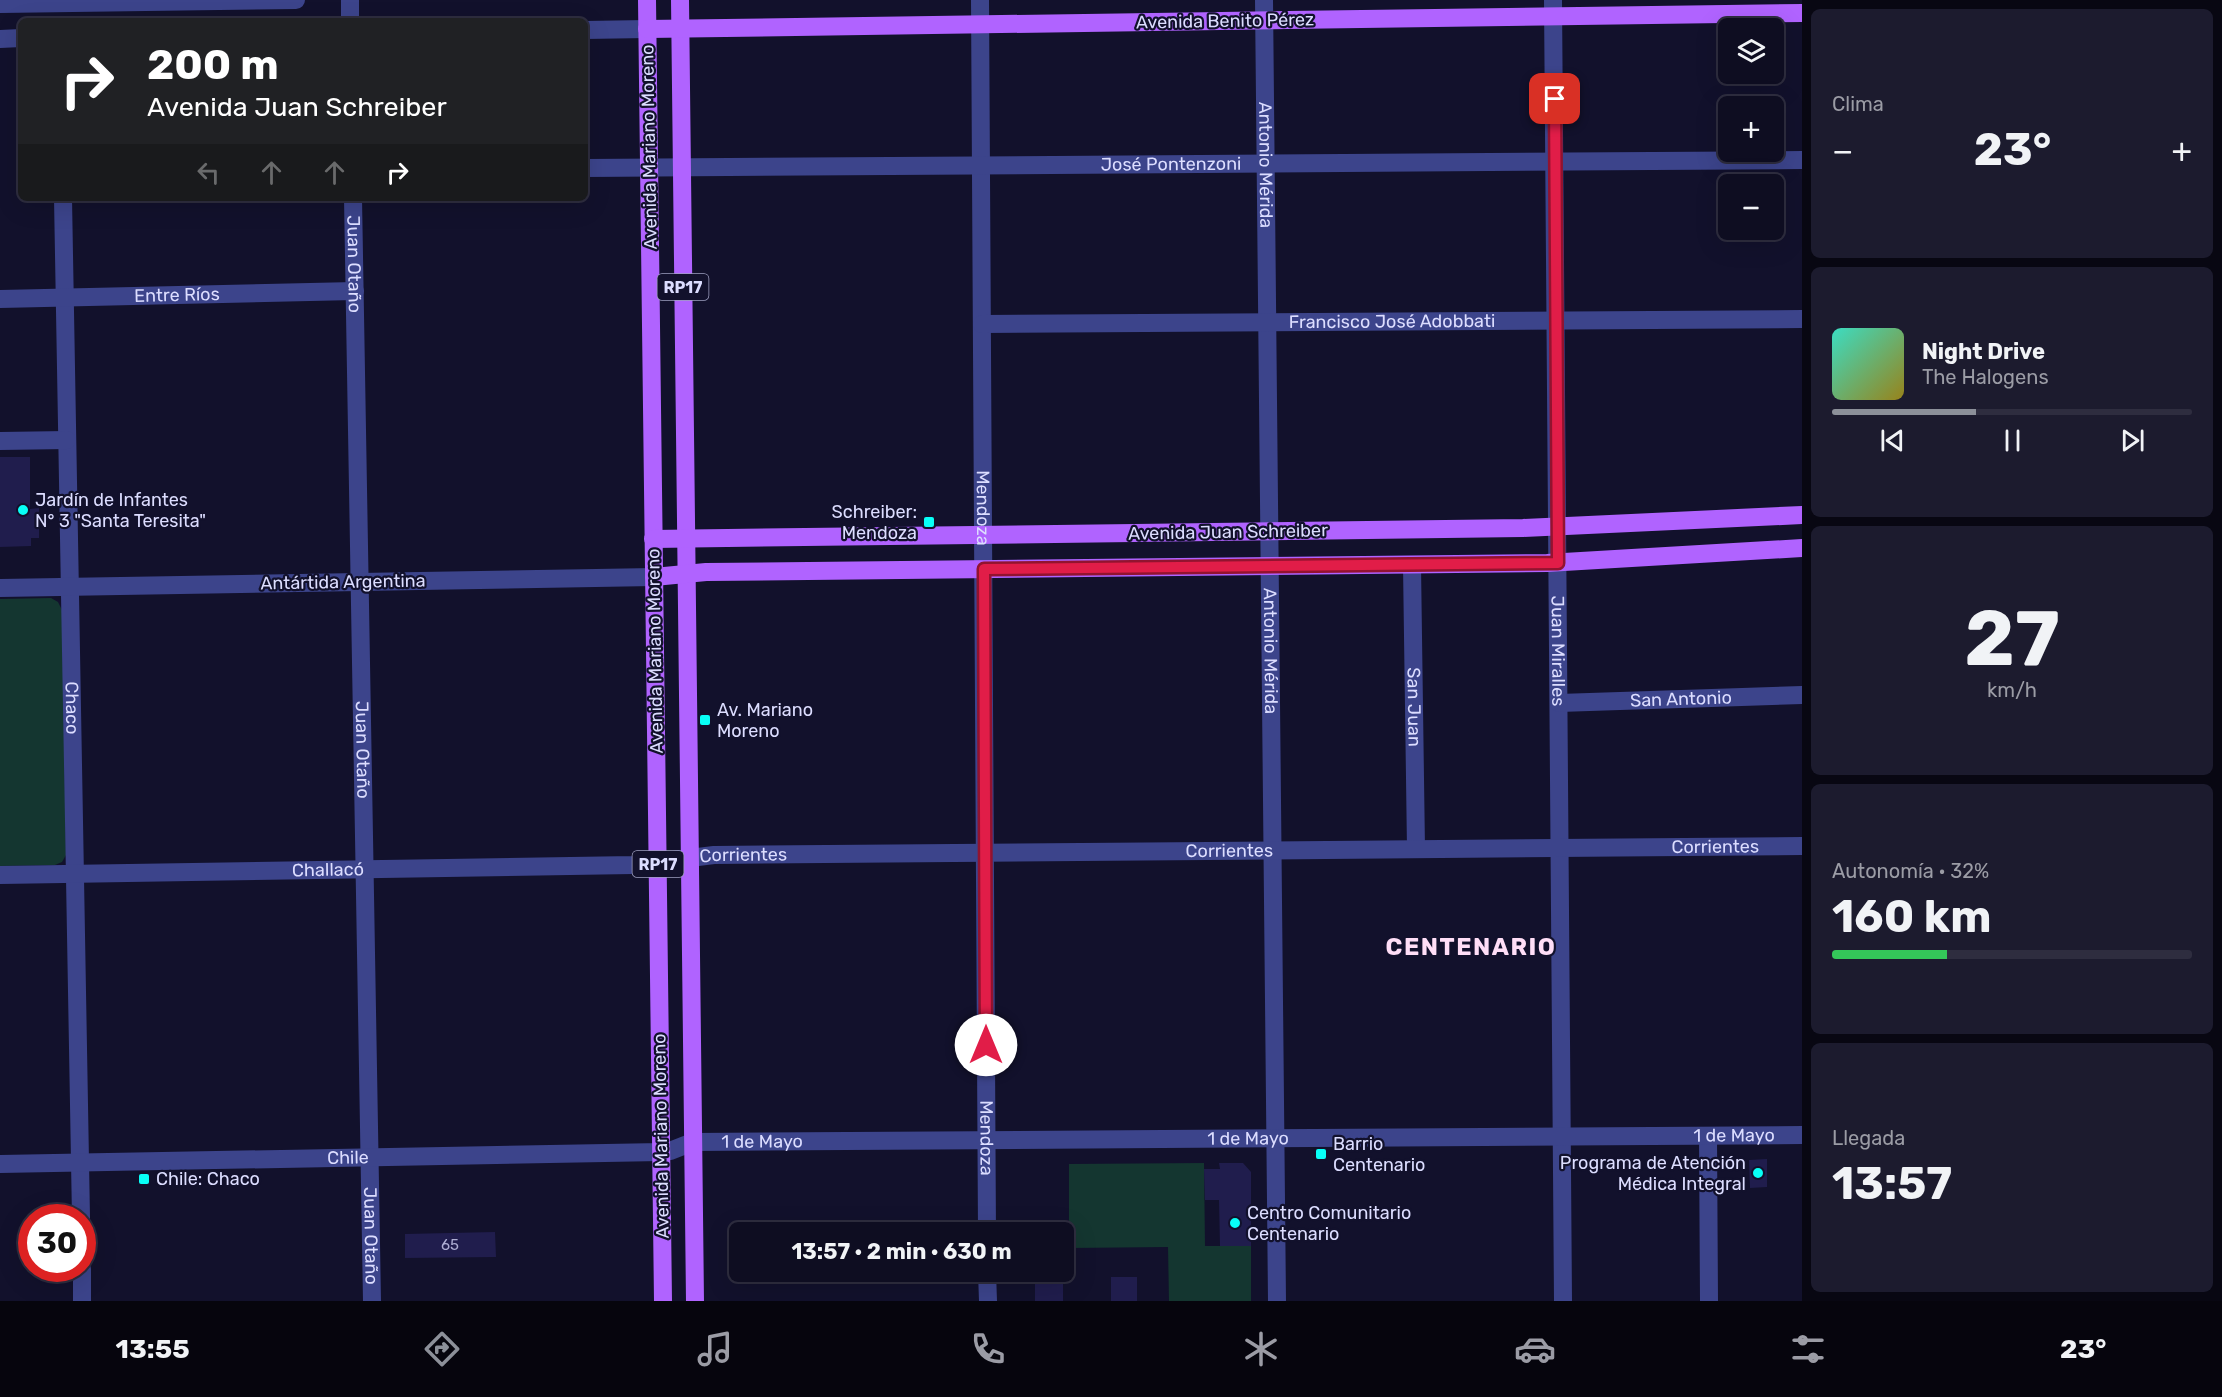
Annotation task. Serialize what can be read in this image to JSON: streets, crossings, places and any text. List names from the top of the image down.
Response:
{
  "streets": {
    "main road": [
      "Avenida Benito Pérez",
      "Avenida Mariano Moreno",
      "RP17",
      "Avenida Juan Schreiber",
      "Antártida Argentina"
    ],
    "street": [
      "José Pontenzoni",
      "Antonio Mérida",
      "Juan Otaño",
      "Entre Ríos",
      "Francisco José Adobbati",
      "Mendoza",
      "Juan Miralles",
      "San Antonio",
      "San Juan",
      "Chaco",
      "Corrientes",
      "Challacó",
      "1 de Mayo",
      "Chile"
    ]
  },
  "crossings": [
    ["Avenida Benito Pérez", "Avenida Mariano Moreno"],
    ["Avenida Benito Pérez", "Antonio Mérida"],
    ["Avenida Benito Pérez", "Mendoza"],
    ["Avenida Benito Pérez", "Juan Miralles"],
    ["Avenida Mariano Moreno", "José Pontenzoni"],
    ["Avenida Mariano Moreno", "Avenida Juan Schreiber"],
    ["Avenida Mariano Moreno", "Antártida Argentina"],
    ["Avenida Mariano Moreno", "Corrientes"],
    ["Avenida Mariano Moreno", "Challacó"],
    ["Avenida Mariano Moreno", "1 de Mayo"],
    ["Avenida Mariano Moreno", "Chile"],
    ["José Pontenzoni", "Antonio Mérida"],
    ["José Pontenzoni", "Mendoza"],
    ["José Pontenzoni", "Juan Miralles"],
    ["Antonio Mérida", "Francisco José Adobbati"],
    ["Antonio Mérida", "Avenida Juan Schreiber"],
    ["Antonio Mérida", "Corrientes"],
    ["Antonio Mérida", "1 de Mayo"],
    ["Juan Otaño", "Entre Ríos"],
    ["Juan Otaño", "Antártida Argentina"],
    ["Juan Otaño", "Challacó"],
    ["Juan Otaño", "Chile"],
    ["Entre Ríos", "Chaco"],
    ["Francisco José Adobbati", "Mendoza"],
    ["Francisco José Adobbati", "Juan Miralles"],
    ["Mendoza", "Avenida Juan Schreiber"],
    ["Mendoza", "Corrientes"],
    ["Mendoza", "1 de Mayo"],
    ["Avenida Juan Schreiber", "Antártida Argentina"],
    ["Avenida Juan Schreiber", "Juan Miralles"],
    ["Avenida Juan Schreiber", "San Juan"],
    ["Antártida Argentina", "Chaco"],
    ["Juan Miralles", "San Antonio"],
    ["Juan Miralles", "Corrientes"],
    ["Juan Miralles", "1 de Mayo"],
    ["San Juan", "Corrientes"],
    ["Chaco", "Challacó"],
    ["Chaco", "Chile"],
    ["Corrientes", "Challacó"],
    ["1 de Mayo", "Chile"]
  ],
  "districts": ["CENTENARIO"],
  "places": {
    "other": ["Jardín de Infantes N° 3 \"Santa Teresita\"", "Programa de Atención Médica Integral", "Centro Comunitario Centenario"],
    "transit": [
      "Schreiber: Mendoza",
      "Av. Mariano Moreno",
      "Barrio Centenario",
      "Chile: Chaco"
    ]
  },
  "house_numbers": ["65"],
  "page": {
    "tile": [
      "Clima",
      ["27", "km/h"],
      ["Autonomía · 32%", "160 km"],
      ["Llegada", "13:57"]
    ],
    "map_buttons": ["+", "−"],
    "turn": ["200 m", "Avenida Juan Schreiber"],
    "heat": ["−", "23°", "+"],
    "song": ["Night Drive", "The Halogens"],
    "limit": "30",
    "trip": "13:57 · 2 min · 630 m",
    "tabs": ["13:55", "23°"]
  }
}
